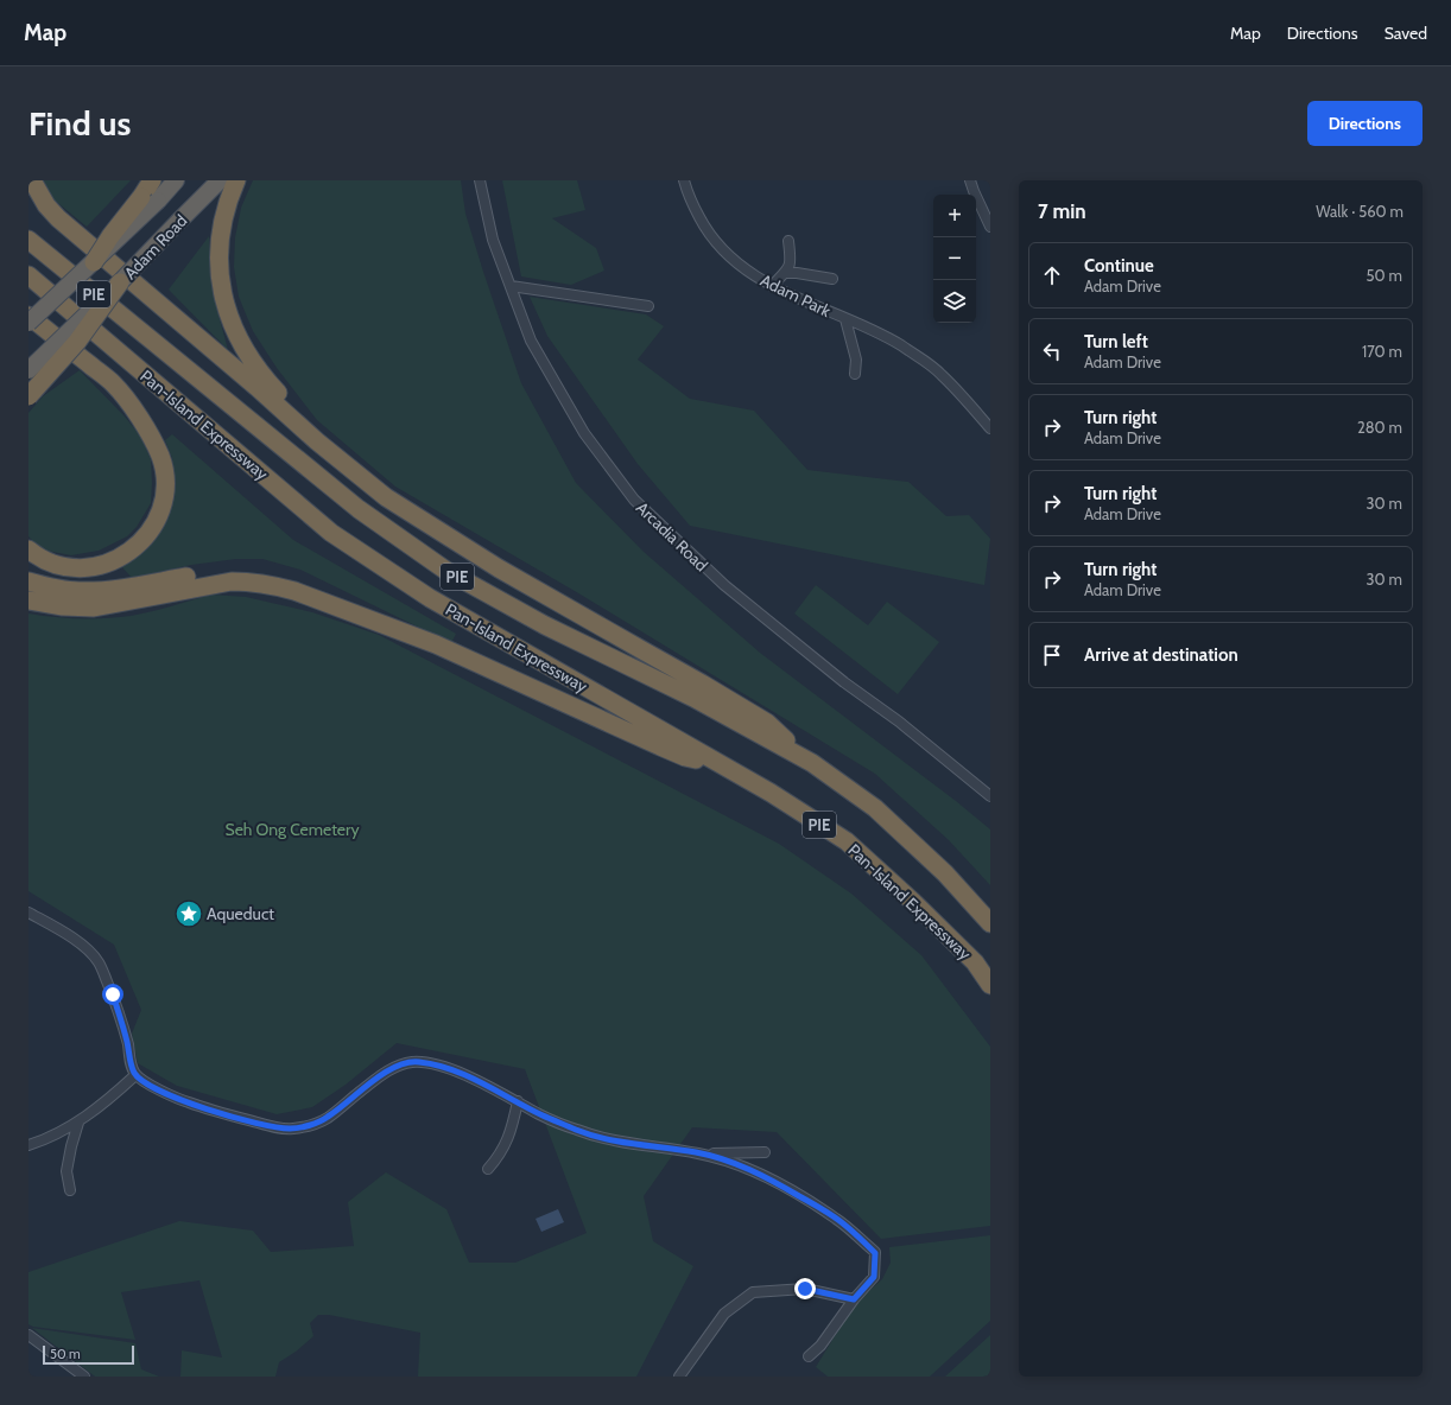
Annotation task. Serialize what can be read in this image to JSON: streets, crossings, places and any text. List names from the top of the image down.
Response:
{
  "streets": {
    "highway": ["Adam Road", "PIE", "Pan-Island Expressway"],
    "street": ["Adam Park", "Arcadia Road"]
  },
  "parks": ["Seh Ong Cemetery"],
  "places": {
    "place": ["Aqueduct"]
  },
  "scale_bar": "50 m",
  "page": {
    "header": "Map",
    "nav": ["Map", "Directions", "Saved"],
    "buttons": "Directions",
    "title": "Find us",
    "heading": ["7 min", "Walk · 560 m"],
    "map_buttons": ["+", "−"],
    "list": [
      ["Continue", "Adam Drive", "50 m"],
      ["Turn left", "Adam Drive", "170 m"],
      ["Turn right", "Adam Drive", "280 m"],
      ["Turn right", "Adam Drive", "30 m"],
      ["Turn right", "Adam Drive", "30 m"],
      "Arrive at destination"
    ],
    "scale": "50 m"
  }
}
